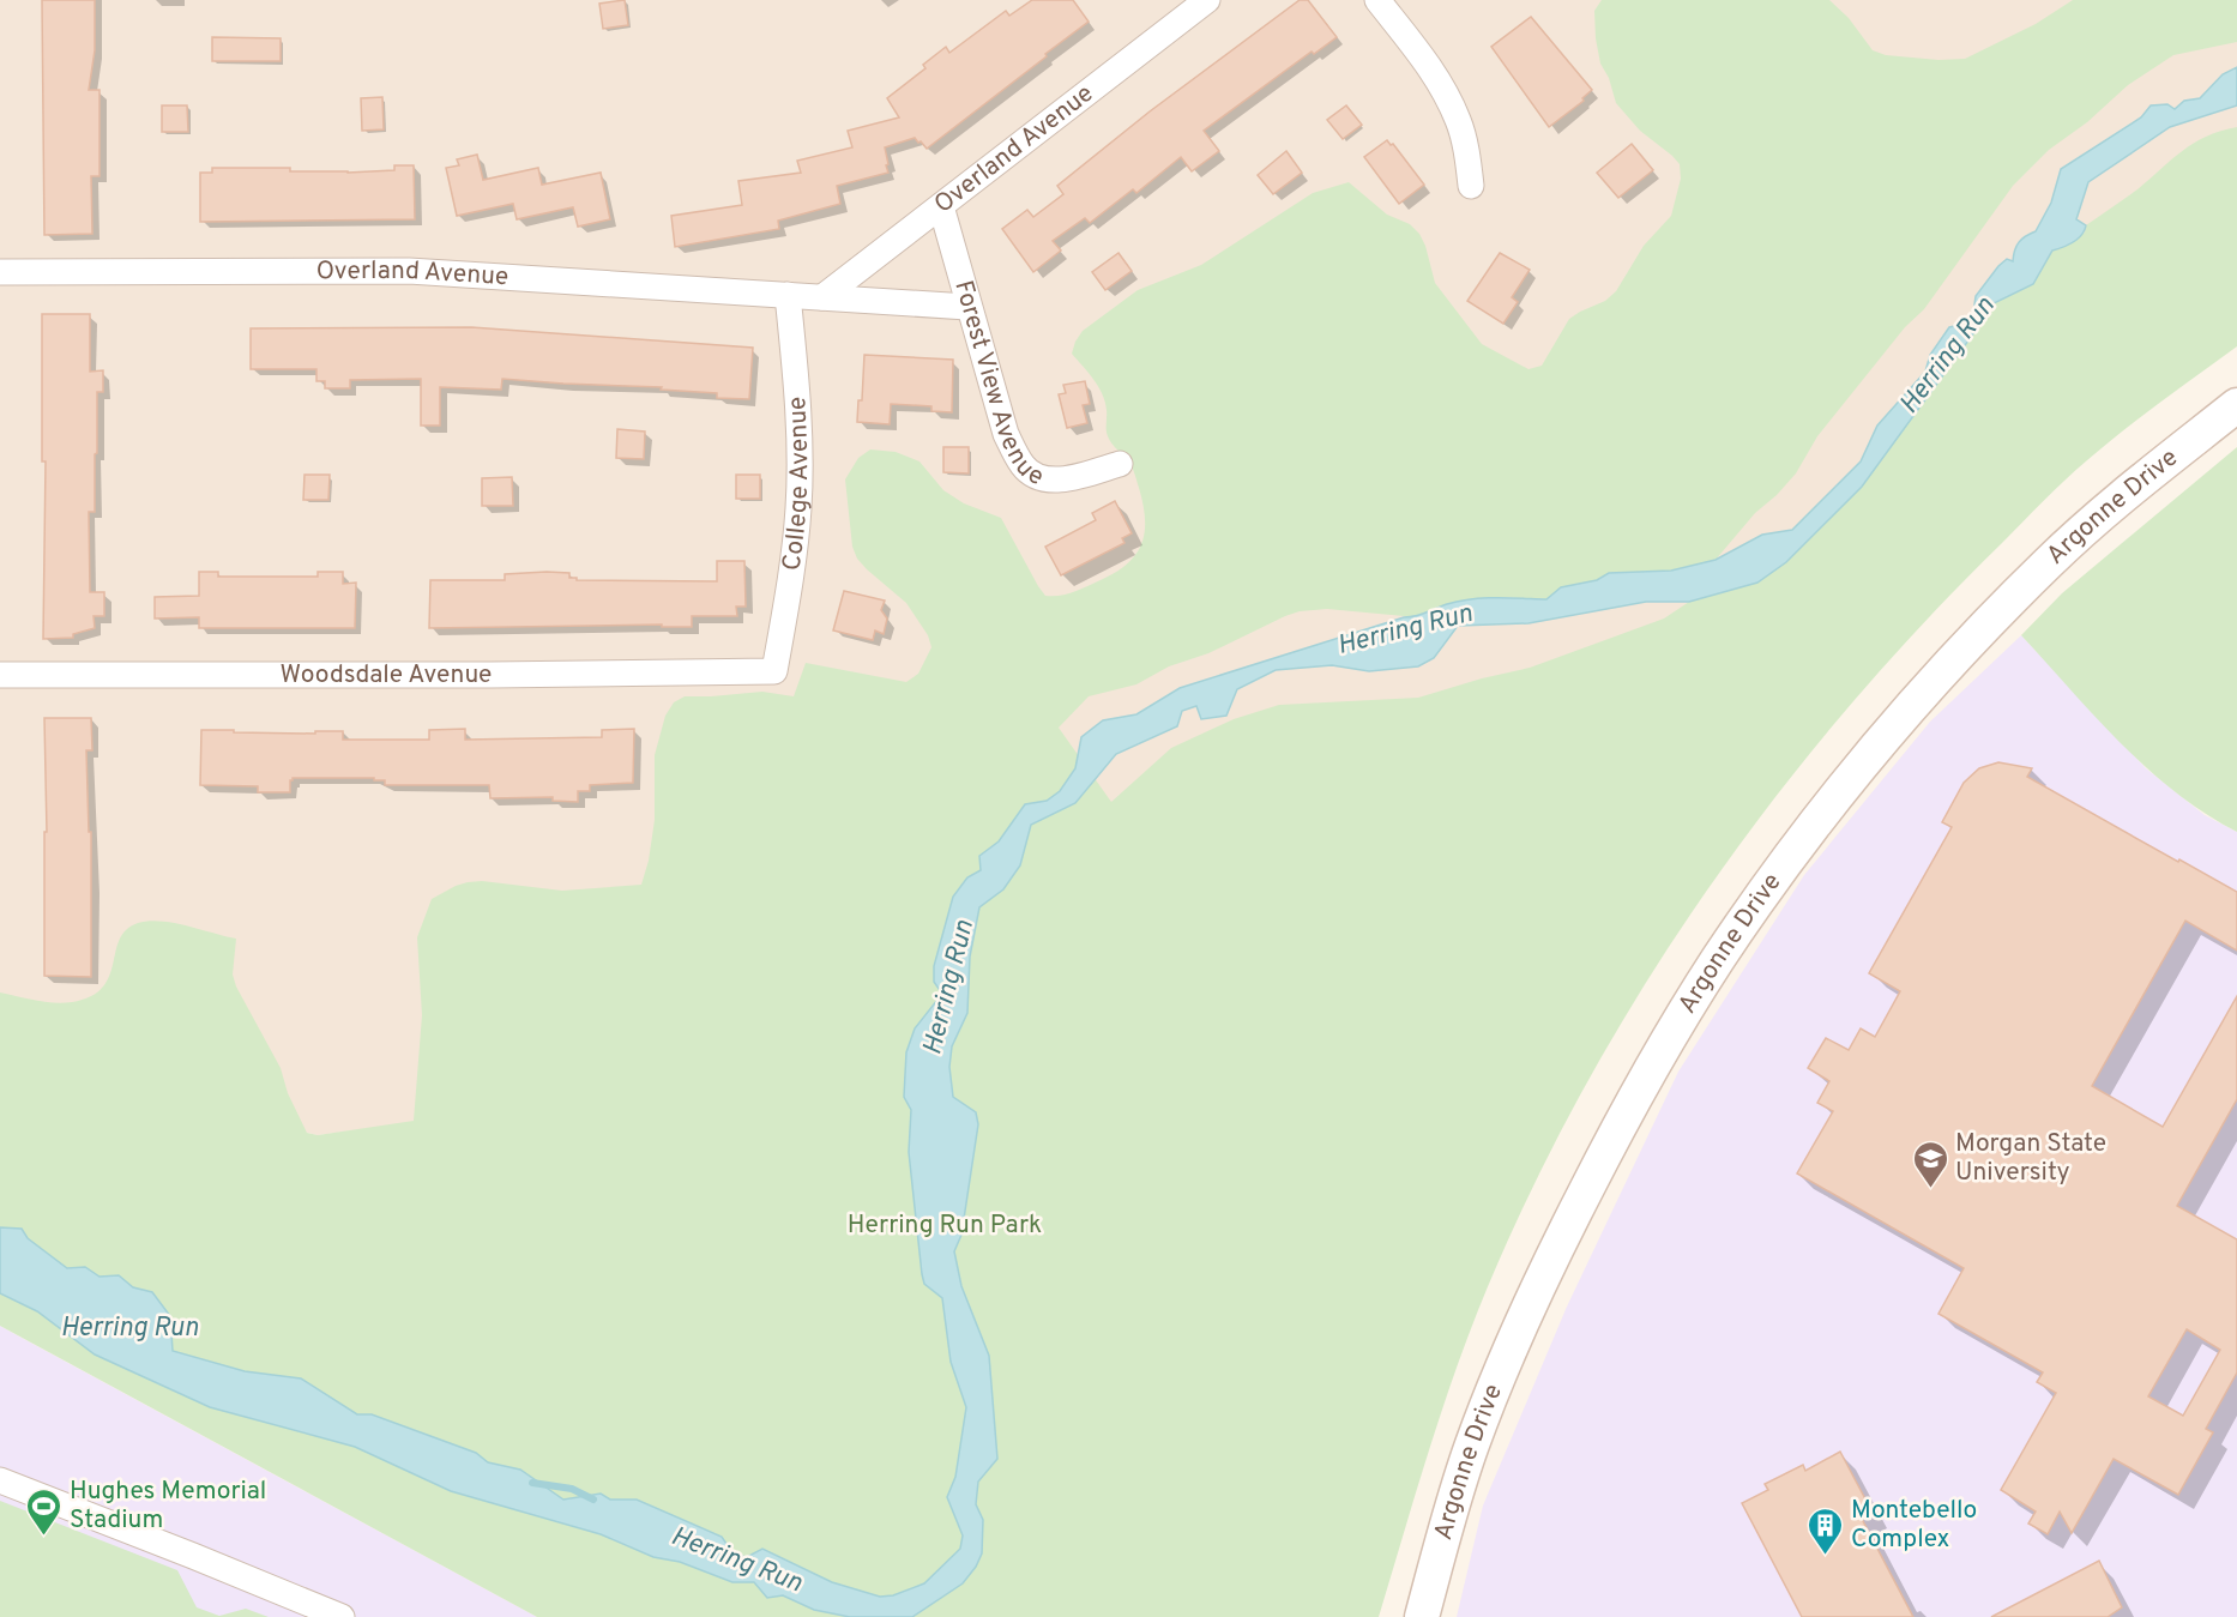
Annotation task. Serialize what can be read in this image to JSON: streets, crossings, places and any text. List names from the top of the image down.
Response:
{
  "streets": {
    "main road": ["Argonne Drive"],
    "street": [
      "Overland Avenue",
      "Forest View Avenue",
      "College Avenue",
      "Woodsdale Avenue"
    ]
  },
  "crossings": [
    ["Overland Avenue", "Forest View Avenue"],
    ["Overland Avenue", "College Avenue"],
    ["College Avenue", "Woodsdale Avenue"]
  ],
  "water": ["Herring Run"],
  "parks": ["Herring Run Park"],
  "places": {
    "school or university": ["Morgan State University"],
    "sports": ["Hughes Memorial Stadium"],
    "building": ["Montebello Complex"]
  }
}
